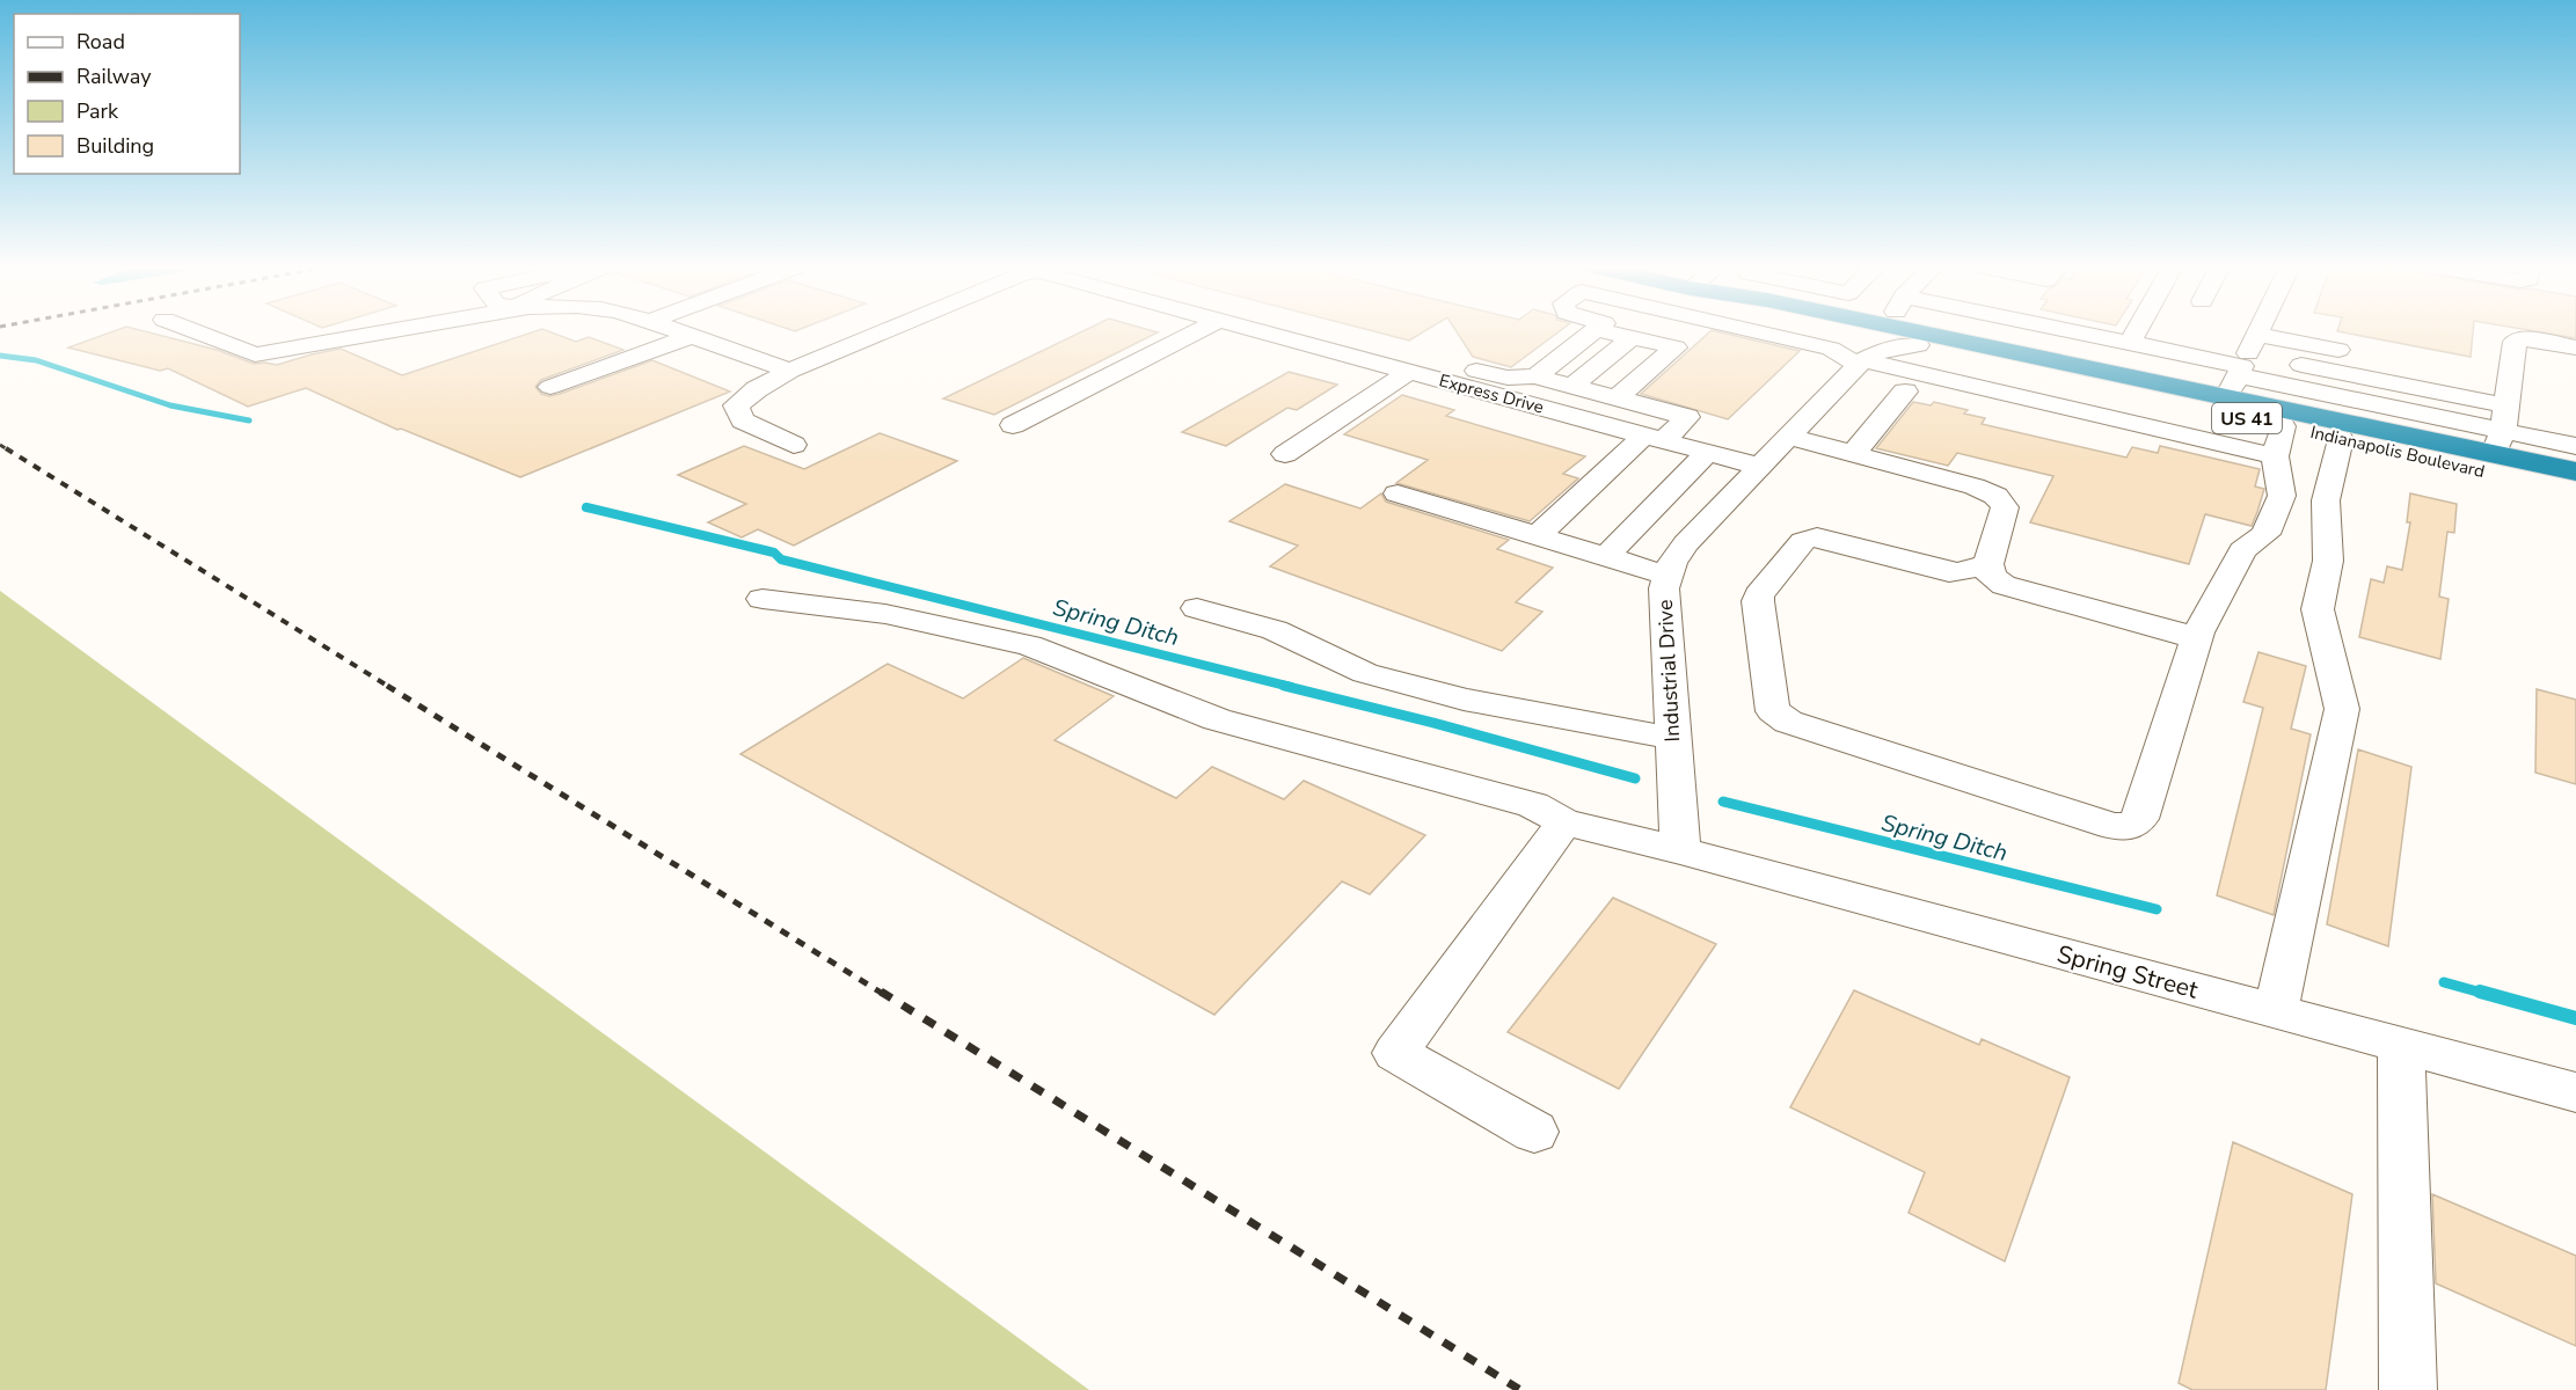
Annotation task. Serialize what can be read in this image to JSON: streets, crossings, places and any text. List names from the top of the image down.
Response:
{
  "streets": {
    "highway": ["US 41", "Indianapolis Boulevard"],
    "street": ["Express Drive", "Industrial Drive", "Spring Street"]
  },
  "crossings": [
    ["Express Drive", "Industrial Drive"],
    ["Indianapolis Boulevard", "Industrial Drive"],
    ["Industrial Drive", "Spring Street"]
  ],
  "water": ["Spring Ditch"],
  "legend": [
    "Road",
    "Railway",
    "Park",
    "Building"
  ]
}
